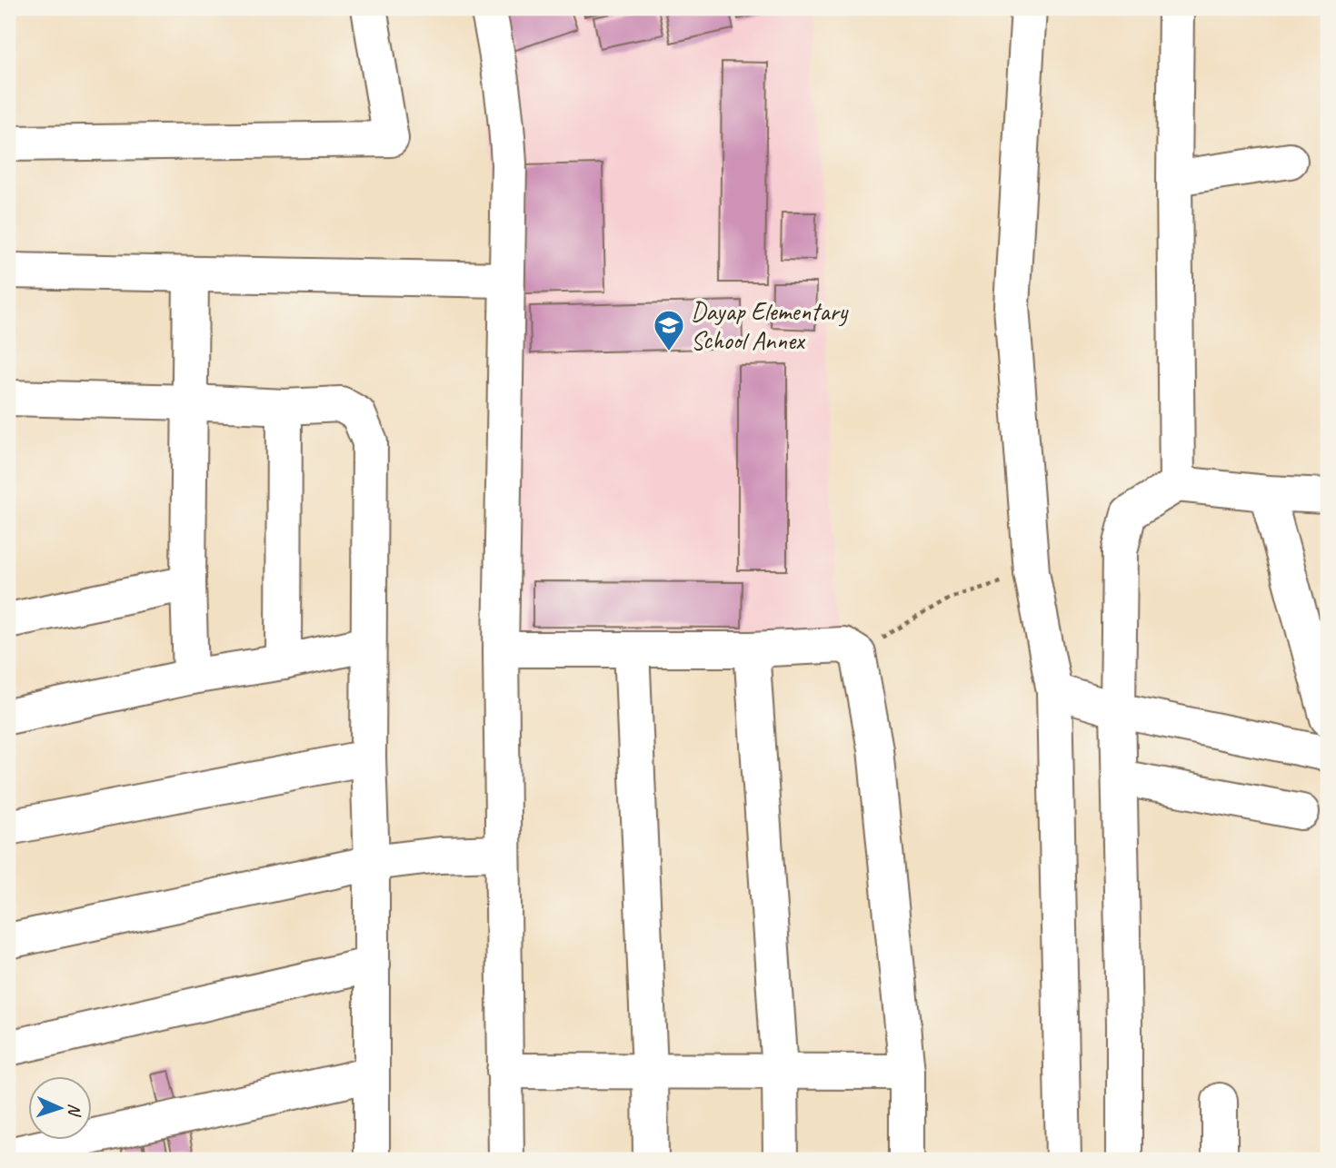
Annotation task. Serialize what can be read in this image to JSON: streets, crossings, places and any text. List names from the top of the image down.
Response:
{
  "places": {
    "school or university": ["Dayap Elementary School Annex"]
  },
  "north": "right"
}
